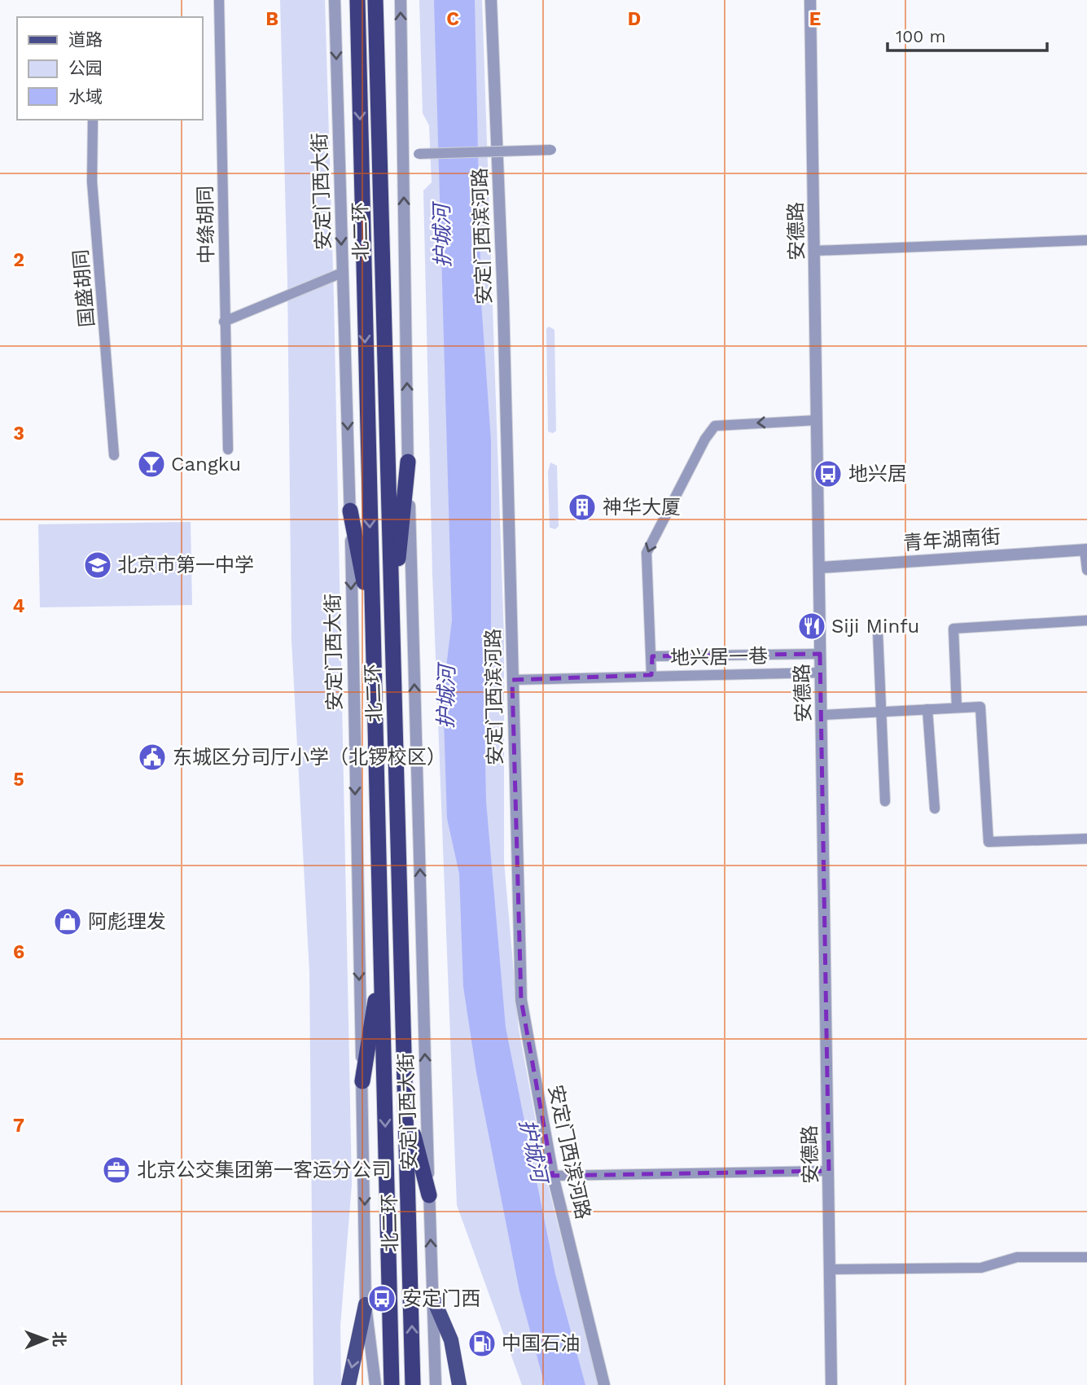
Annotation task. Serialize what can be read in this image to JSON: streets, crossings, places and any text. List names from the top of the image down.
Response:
{
  "streets": {
    "highway": ["北二环"],
    "street": [
      "安定门西大街",
      "中绦胡同",
      "安德路",
      "安定门西滨河路",
      "国盛胡同",
      "青年湖南街",
      "地兴居一巷"
    ]
  },
  "crossings": [
    ["安德路", "青年湖南街"],
    ["安德路", "地兴居一巷"],
    ["安定门西滨河路", "地兴居一巷"]
  ],
  "water": ["护城河"],
  "places": {
    "bar": ["Cangku"],
    "bus stop": ["地兴居", "安定门西"],
    "building": ["神华大厦"],
    "school or university": ["北京市第一中学"],
    "restaurant": ["Siji Minfu"],
    "public building": ["东城区分司厅小学（北锣校区）"],
    "shop": ["阿彪理发"],
    "office": ["北京公交集团第一客运分公司"],
    "fuel station": ["中国石油"]
  },
  "legend": ["道路", "公园", "水域"],
  "scale_bar": "100 m",
  "north": "right",
  "grid": {
    "columns": [
      "B",
      "C",
      "D",
      "E"
    ],
    "rows": [
      "2",
      "3",
      "4",
      "5",
      "6",
      "7"
    ]
  }
}
